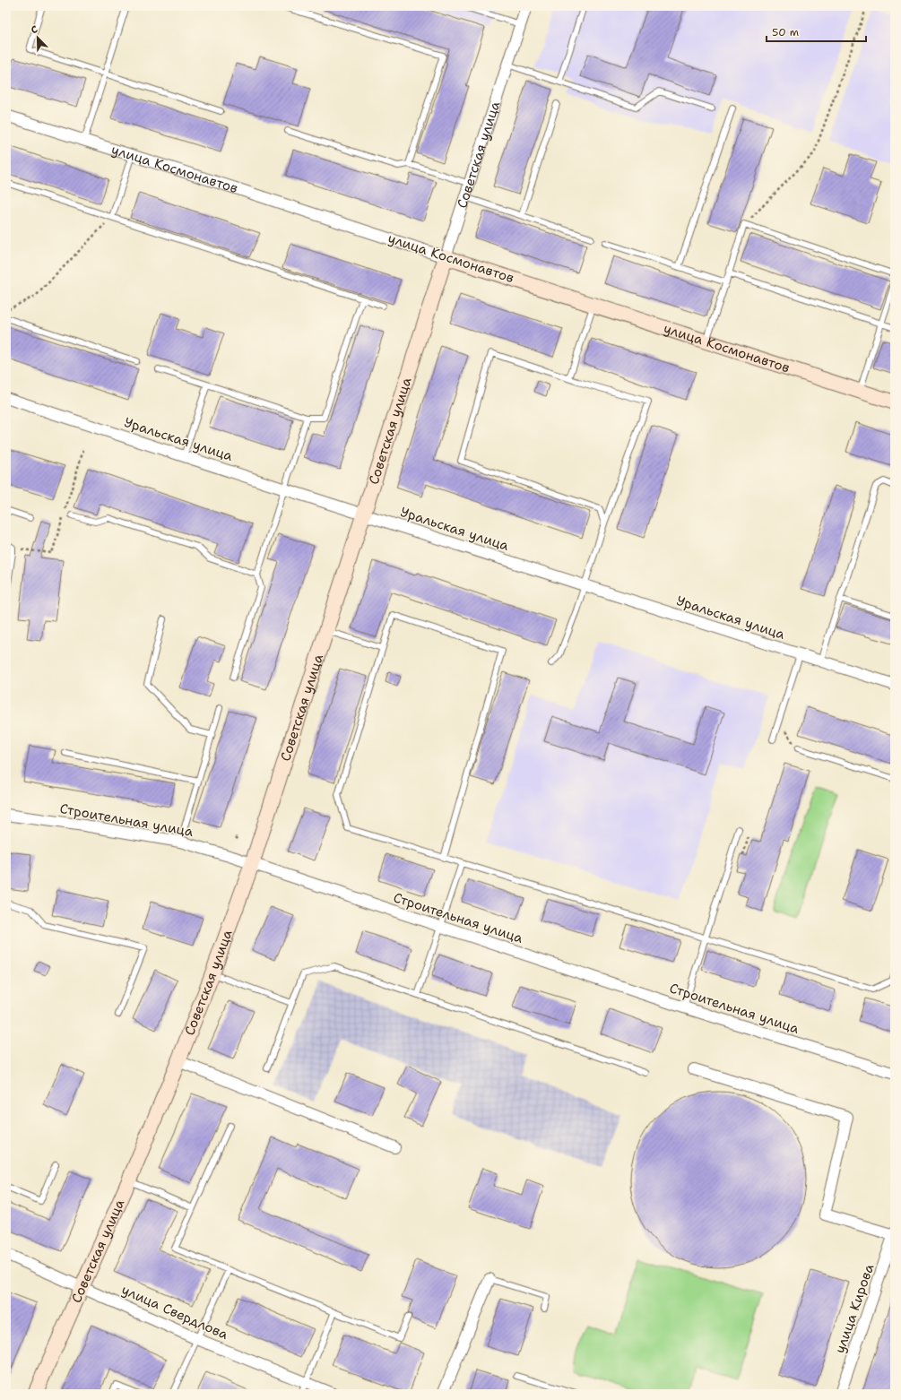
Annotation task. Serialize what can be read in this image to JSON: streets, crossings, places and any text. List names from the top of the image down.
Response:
{
  "streets": {
    "street": [
      "Советская улица",
      "улица Космонавтов",
      "Уральская улица",
      "Строительная улица",
      "улица Кирова",
      "улица Свердлова"
    ]
  },
  "crossings": [
    ["Советская улица", "улица Космонавтов"],
    ["Советская улица", "Уральская улица"],
    ["Советская улица", "Строительная улица"],
    ["Советская улица", "улица Свердлова"]
  ],
  "scale_bar": "50 m",
  "north": "top left"
}
